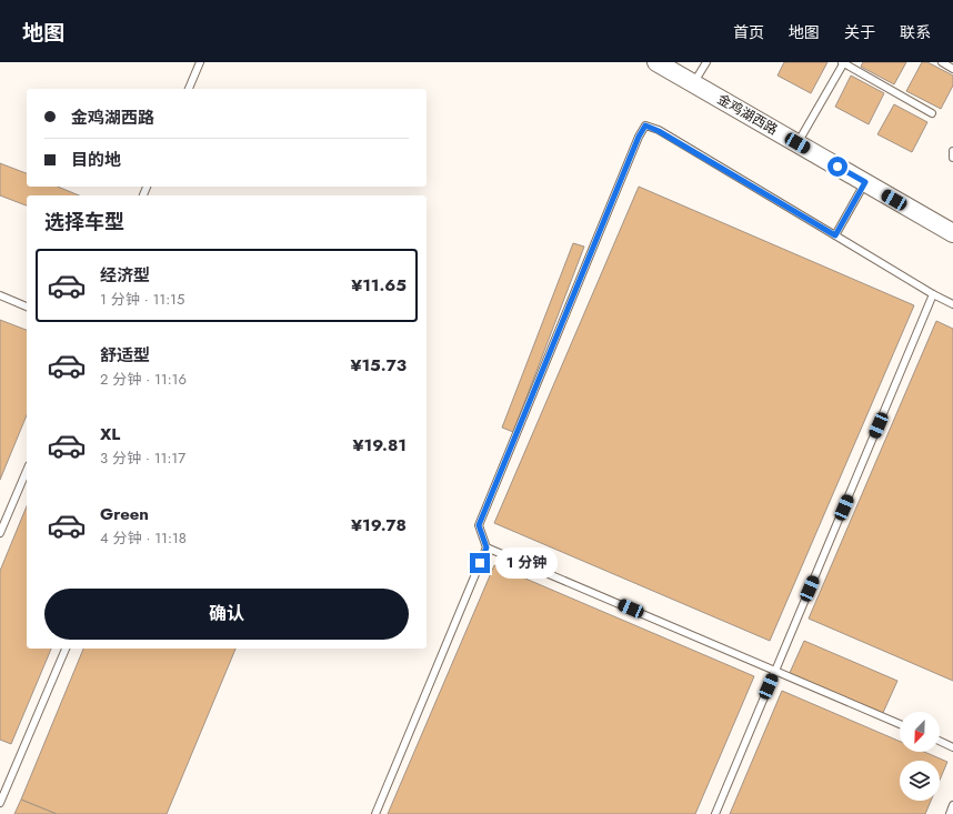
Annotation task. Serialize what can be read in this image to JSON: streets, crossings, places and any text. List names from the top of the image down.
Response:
{
  "streets": {
    "street": ["金鸡湖西路"]
  },
  "north": "bottom left",
  "page": {
    "header": "地图",
    "nav": [
      "首页",
      "地图",
      "关于",
      "联系"
    ],
    "banner": ["金鸡湖西路", "目的地"],
    "heading": "选择车型",
    "list": [
      {
        "name": "经济型",
        "note": "1 分钟 · 11:15",
        "value": "¥11.65"
      },
      {
        "name": "舒适型",
        "note": "2 分钟 · 11:16",
        "value": "¥15.73"
      },
      {
        "name": "XL",
        "note": "3 分钟 · 11:17",
        "value": "¥19.81"
      },
      {
        "name": "Green",
        "note": "4 分钟 · 11:18",
        "value": "¥19.78"
      }
    ],
    "bubble": "1 分钟",
    "buttons": "确认"
  }
}
